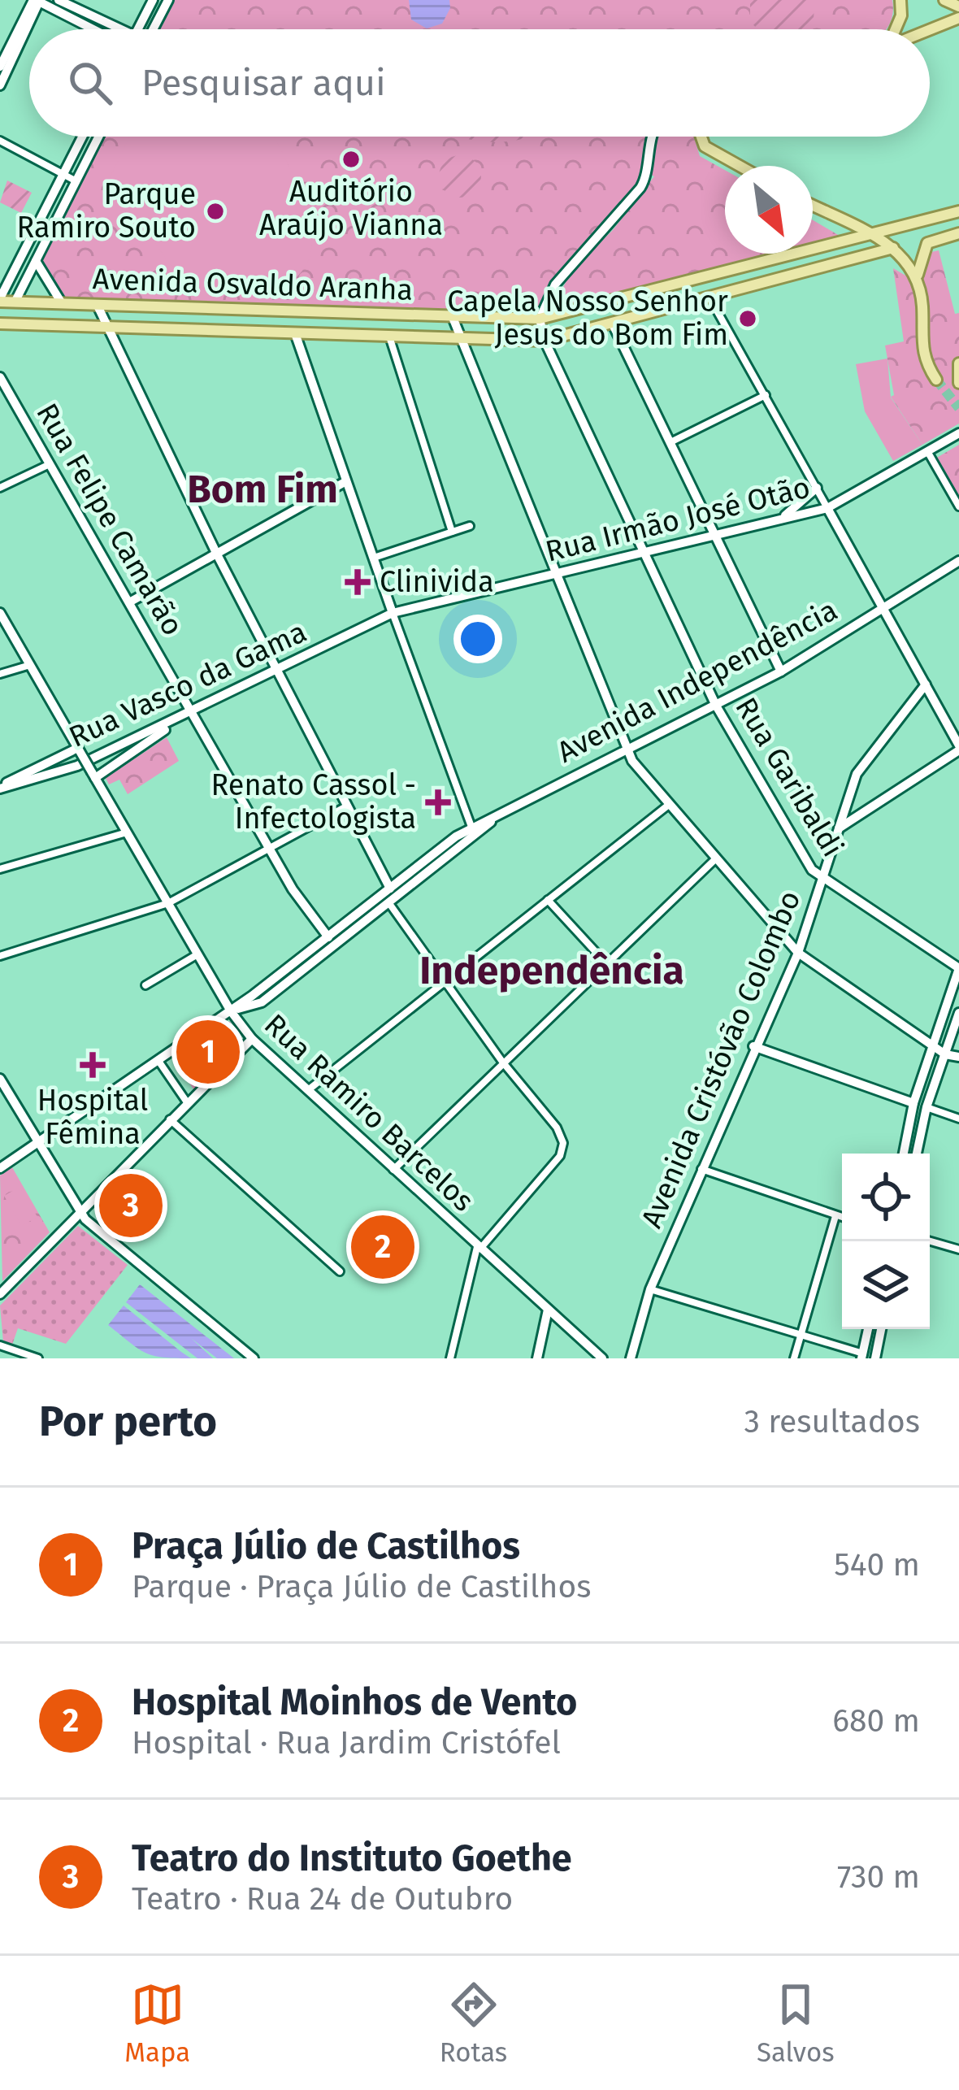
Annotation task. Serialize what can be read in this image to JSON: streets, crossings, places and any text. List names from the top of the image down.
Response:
{
  "streets": {
    "main road": ["Avenida Osvaldo Aranha"],
    "street": [
      "Rua Felipe Camarão",
      "Rua Irmão José Otão",
      "Avenida Independência",
      "Rua Vasco da Gama",
      "Rua Garibaldi",
      "Avenida Cristóvão Colombo",
      "Rua Ramiro Barcelos"
    ]
  },
  "crossings": [
    ["Avenida Osvaldo Aranha", "Rua Garibaldi"],
    ["Rua Felipe Camarão", "Avenida Independência"],
    ["Rua Felipe Camarão", "Rua Vasco da Gama"],
    ["Rua Irmão José Otão", "Rua Vasco da Gama"],
    ["Rua Irmão José Otão", "Rua Garibaldi"],
    ["Avenida Independência", "Rua Garibaldi"],
    ["Avenida Independência", "Rua Ramiro Barcelos"],
    ["Rua Garibaldi", "Avenida Cristóvão Colombo"]
  ],
  "districts": ["Bom Fim", "Independência"],
  "places": {
    "other": ["Auditório Araújo Vianna", "Parque Ramiro Souto", "Capela Nosso Senhor Jesus do Bom Fim"],
    "health": ["Clinivida", "Renato Cassol - Infectologista", "Hospital Fêmina"]
  },
  "north": "bottom right",
  "page": {
    "search": "Pesquisar aqui",
    "pins": ["1", "3", "2"],
    "heading": ["Por perto", "3 resultados"],
    "list": [
      {
        "mark": "1",
        "name": "Praça Júlio de Castilhos",
        "note": "Parque · Praça Júlio de Castilhos",
        "value": "540 m"
      },
      {
        "mark": "2",
        "name": "Hospital Moinhos de Vento",
        "note": "Hospital · Rua Jardim Cristófel",
        "value": "680 m"
      },
      {
        "mark": "3",
        "name": "Teatro do Instituto Goethe",
        "note": "Teatro · Rua 24 de Outubro",
        "value": "730 m"
      }
    ],
    "nav": ["Mapa", "Rotas", "Salvos"]
  }
}
